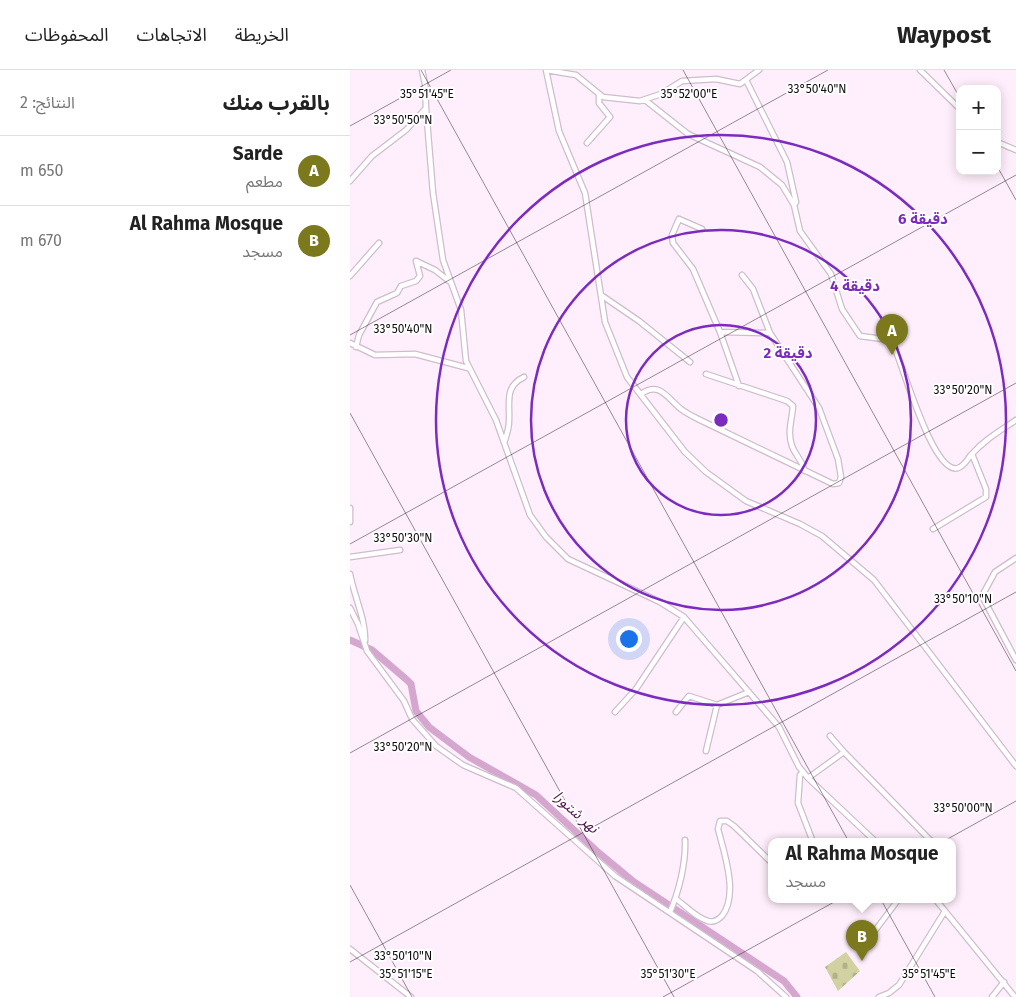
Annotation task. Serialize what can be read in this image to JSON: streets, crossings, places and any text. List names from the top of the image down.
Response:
{
  "water": ["نهر شتورا"],
  "page": {
    "header": "Waypost",
    "nav": ["الخريطة", "الاتجاهات", "المحفوظات"],
    "heading": ["بالقرب منك", "النتائج: 2"],
    "map_buttons": ["+", "−"],
    "list": [
      {
        "mark": "A",
        "name": "Sarde",
        "note": "مطعم",
        "value": "650 m"
      },
      {
        "mark": "B",
        "name": "Al Rahma Mosque",
        "note": "مسجد",
        "value": "670 m"
      }
    ],
    "pins": ["A", "B"],
    "popup": ["Al Rahma Mosque", "مسجد"]
  },
  "coordinates": [
    "33°50'40\"N",
    "35°51'45\"E",
    "35°52'00\"E",
    "33°50'50\"N",
    "33°50'20\"N",
    "33°50'30\"N",
    "33°50'10\"N",
    "33°50'00\"N",
    "35°51'15\"E",
    "35°51'30\"E"
  ],
  "rings": ["6 دقيقة", "4 دقيقة", "2 دقيقة"]
}
